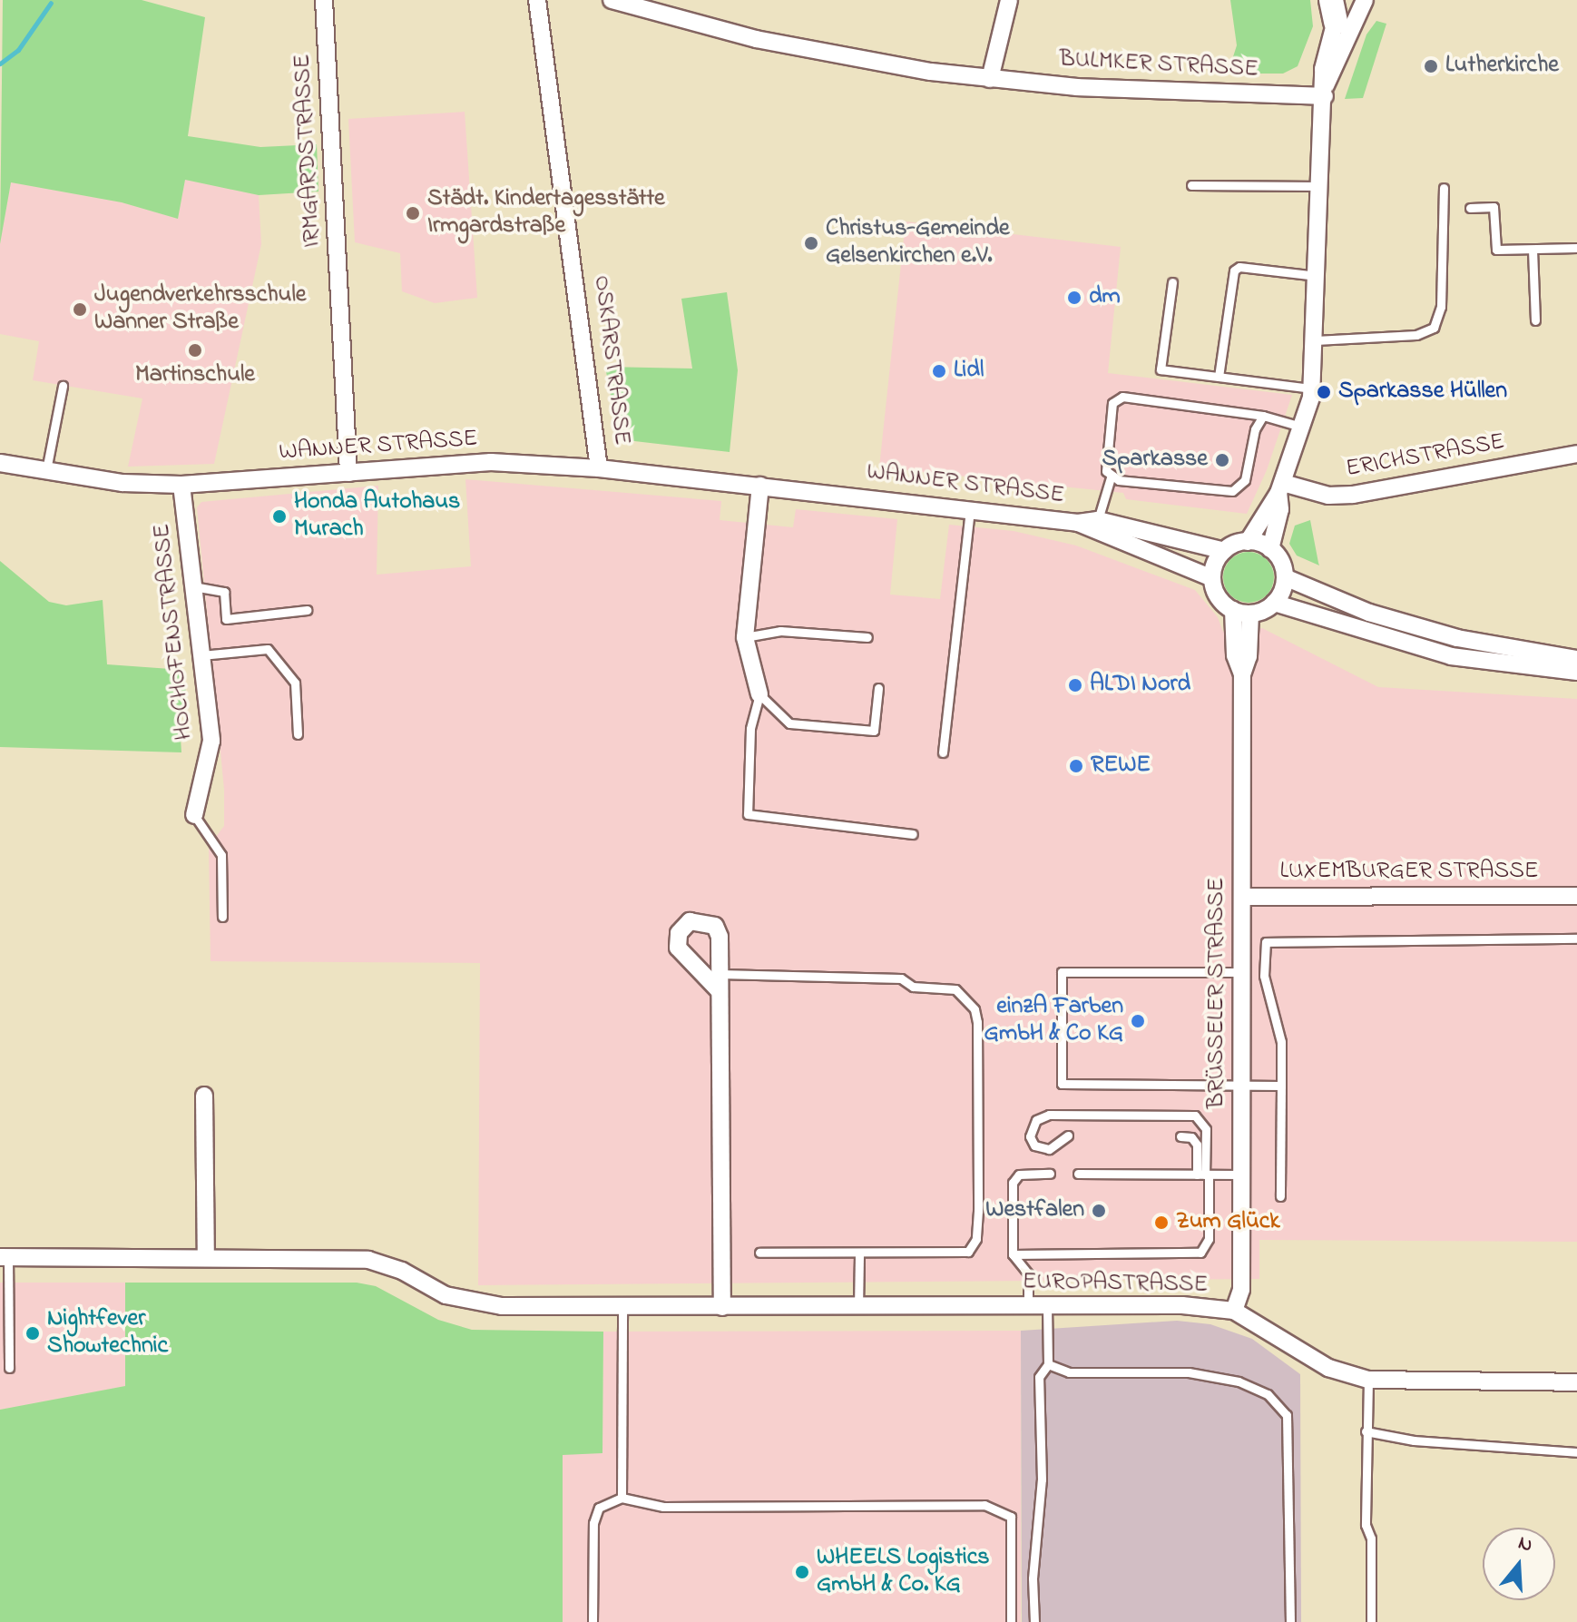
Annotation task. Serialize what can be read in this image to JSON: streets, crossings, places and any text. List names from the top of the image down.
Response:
{
  "streets": {
    "street": [
      "BULMKER STRASSE",
      "IRMGARDSTRASSE",
      "OSKARSTRASSE",
      "WANNER STRASSE",
      "ERICHSTRASSE",
      "HOCHOFENSTRASSE",
      "LUXEMBURGER STRASSE",
      "BRÜSSELER STRASSE",
      "EUROPASTRASSE"
    ]
  },
  "crossings": [
    ["IRMGARDSTRASSE", "WANNER STRASSE"],
    ["OSKARSTRASSE", "WANNER STRASSE"],
    ["WANNER STRASSE", "HOCHOFENSTRASSE"],
    ["WANNER STRASSE", "BRÜSSELER STRASSE"],
    ["LUXEMBURGER STRASSE", "BRÜSSELER STRASSE"],
    ["BRÜSSELER STRASSE", "EUROPASTRASSE"]
  ],
  "places": [
    "Lutherkirche",
    "Städt. Kindertagesstätte Irmgardstraße",
    "Christus-Gemeinde Gelsenkirchen e.V.",
    "dm",
    "Jugendverkehrsschule Wanner Straße",
    "Martinschule",
    "Lidl",
    "Sparkasse Hüllen",
    "Sparkasse",
    "Honda Autohaus Murach",
    "ALDI Nord",
    "REWE",
    "einzA Farben GmbH & Co KG",
    "Westfalen",
    "Zum Glück",
    "Nightfever Showtechnic",
    "WHEELS Logistics GmbH & Co. KG"
  ],
  "north": "top"
}
